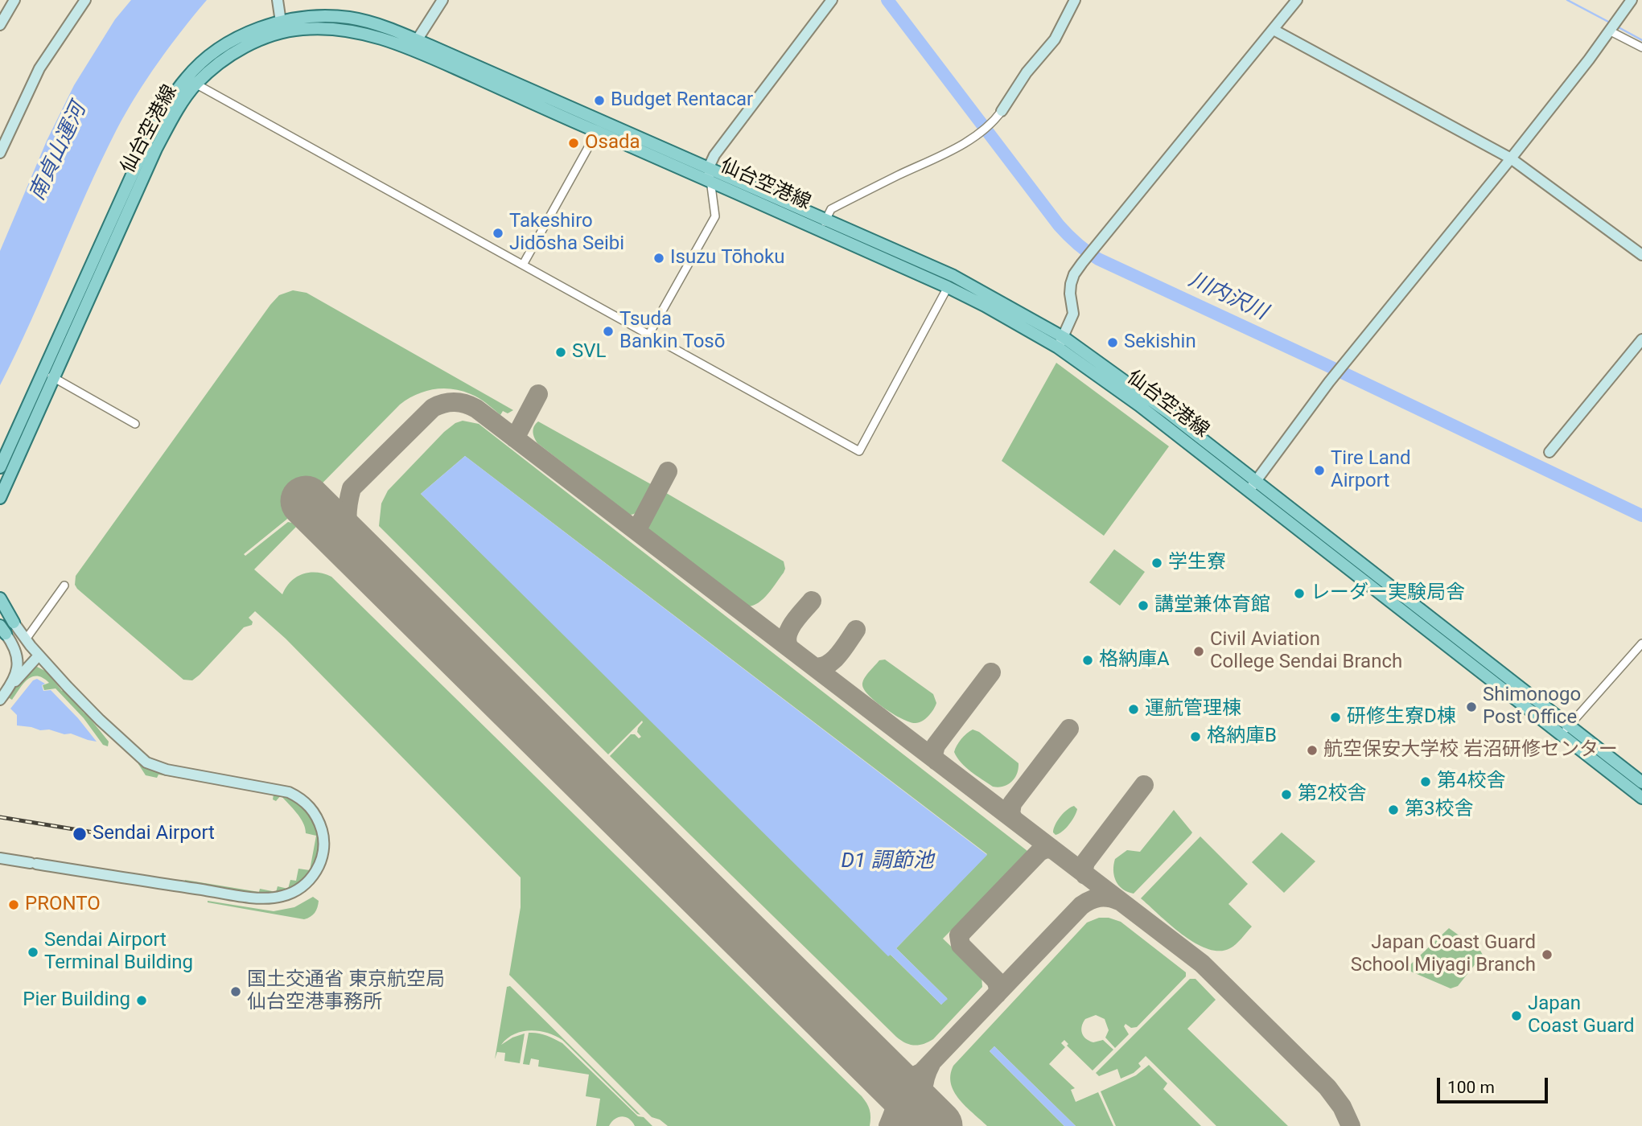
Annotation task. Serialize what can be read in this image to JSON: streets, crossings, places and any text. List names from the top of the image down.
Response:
{
  "streets": {
    "main road": ["仙台空港線"]
  },
  "water": ["南貞山運河", "川内沢川", "D1 調節池"],
  "places": [
    "Budget Rentacar",
    "Osada",
    "Takeshiro Jidōsha Seibi",
    "Isuzu Tōhoku",
    "Tsuda Bankin Tosō",
    "Sekishin",
    "SVL",
    "Tire Land Airport",
    "学生寮",
    "レーダー実験局舎",
    "講堂兼体育館",
    "Civil Aviation College Sendai Branch",
    "格納庫A",
    "Shimonogo Post Office",
    "運航管理棟",
    "研修生寮D棟",
    "格納庫B",
    "航空保安大学校 岩沼研修センター",
    "第4校舎",
    "第2校舎",
    "第3校舎",
    "Sendai Airport",
    "PRONTO",
    "Sendai Airport Terminal Building",
    "Japan Coast Guard School Miyagi Branch",
    "国土交通省 東京航空局 仙台空港事務所",
    "Pier Building",
    "Japan Coast Guard"
  ],
  "scale_bar": "100 m"
}
